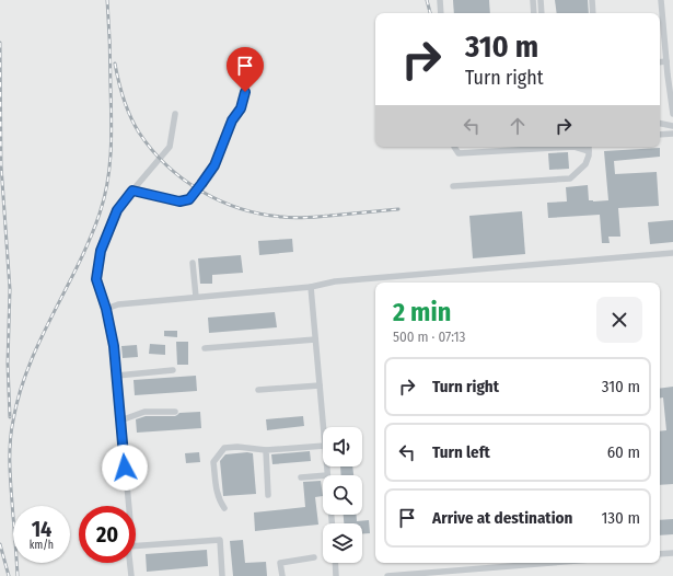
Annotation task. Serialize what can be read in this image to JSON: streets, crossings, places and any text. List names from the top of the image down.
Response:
{
  "page": {
    "turn": ["310 m", "Turn right"],
    "heading": ["2 min", "500 m · 07:13"],
    "list": [
      {
        "name": "Turn right",
        "value": "310 m"
      },
      {
        "name": "Turn left",
        "value": "60 m"
      },
      {
        "name": "Arrive at destination",
        "value": "130 m"
      }
    ],
    "speed": "14 km/h",
    "limit": "20"
  }
}
